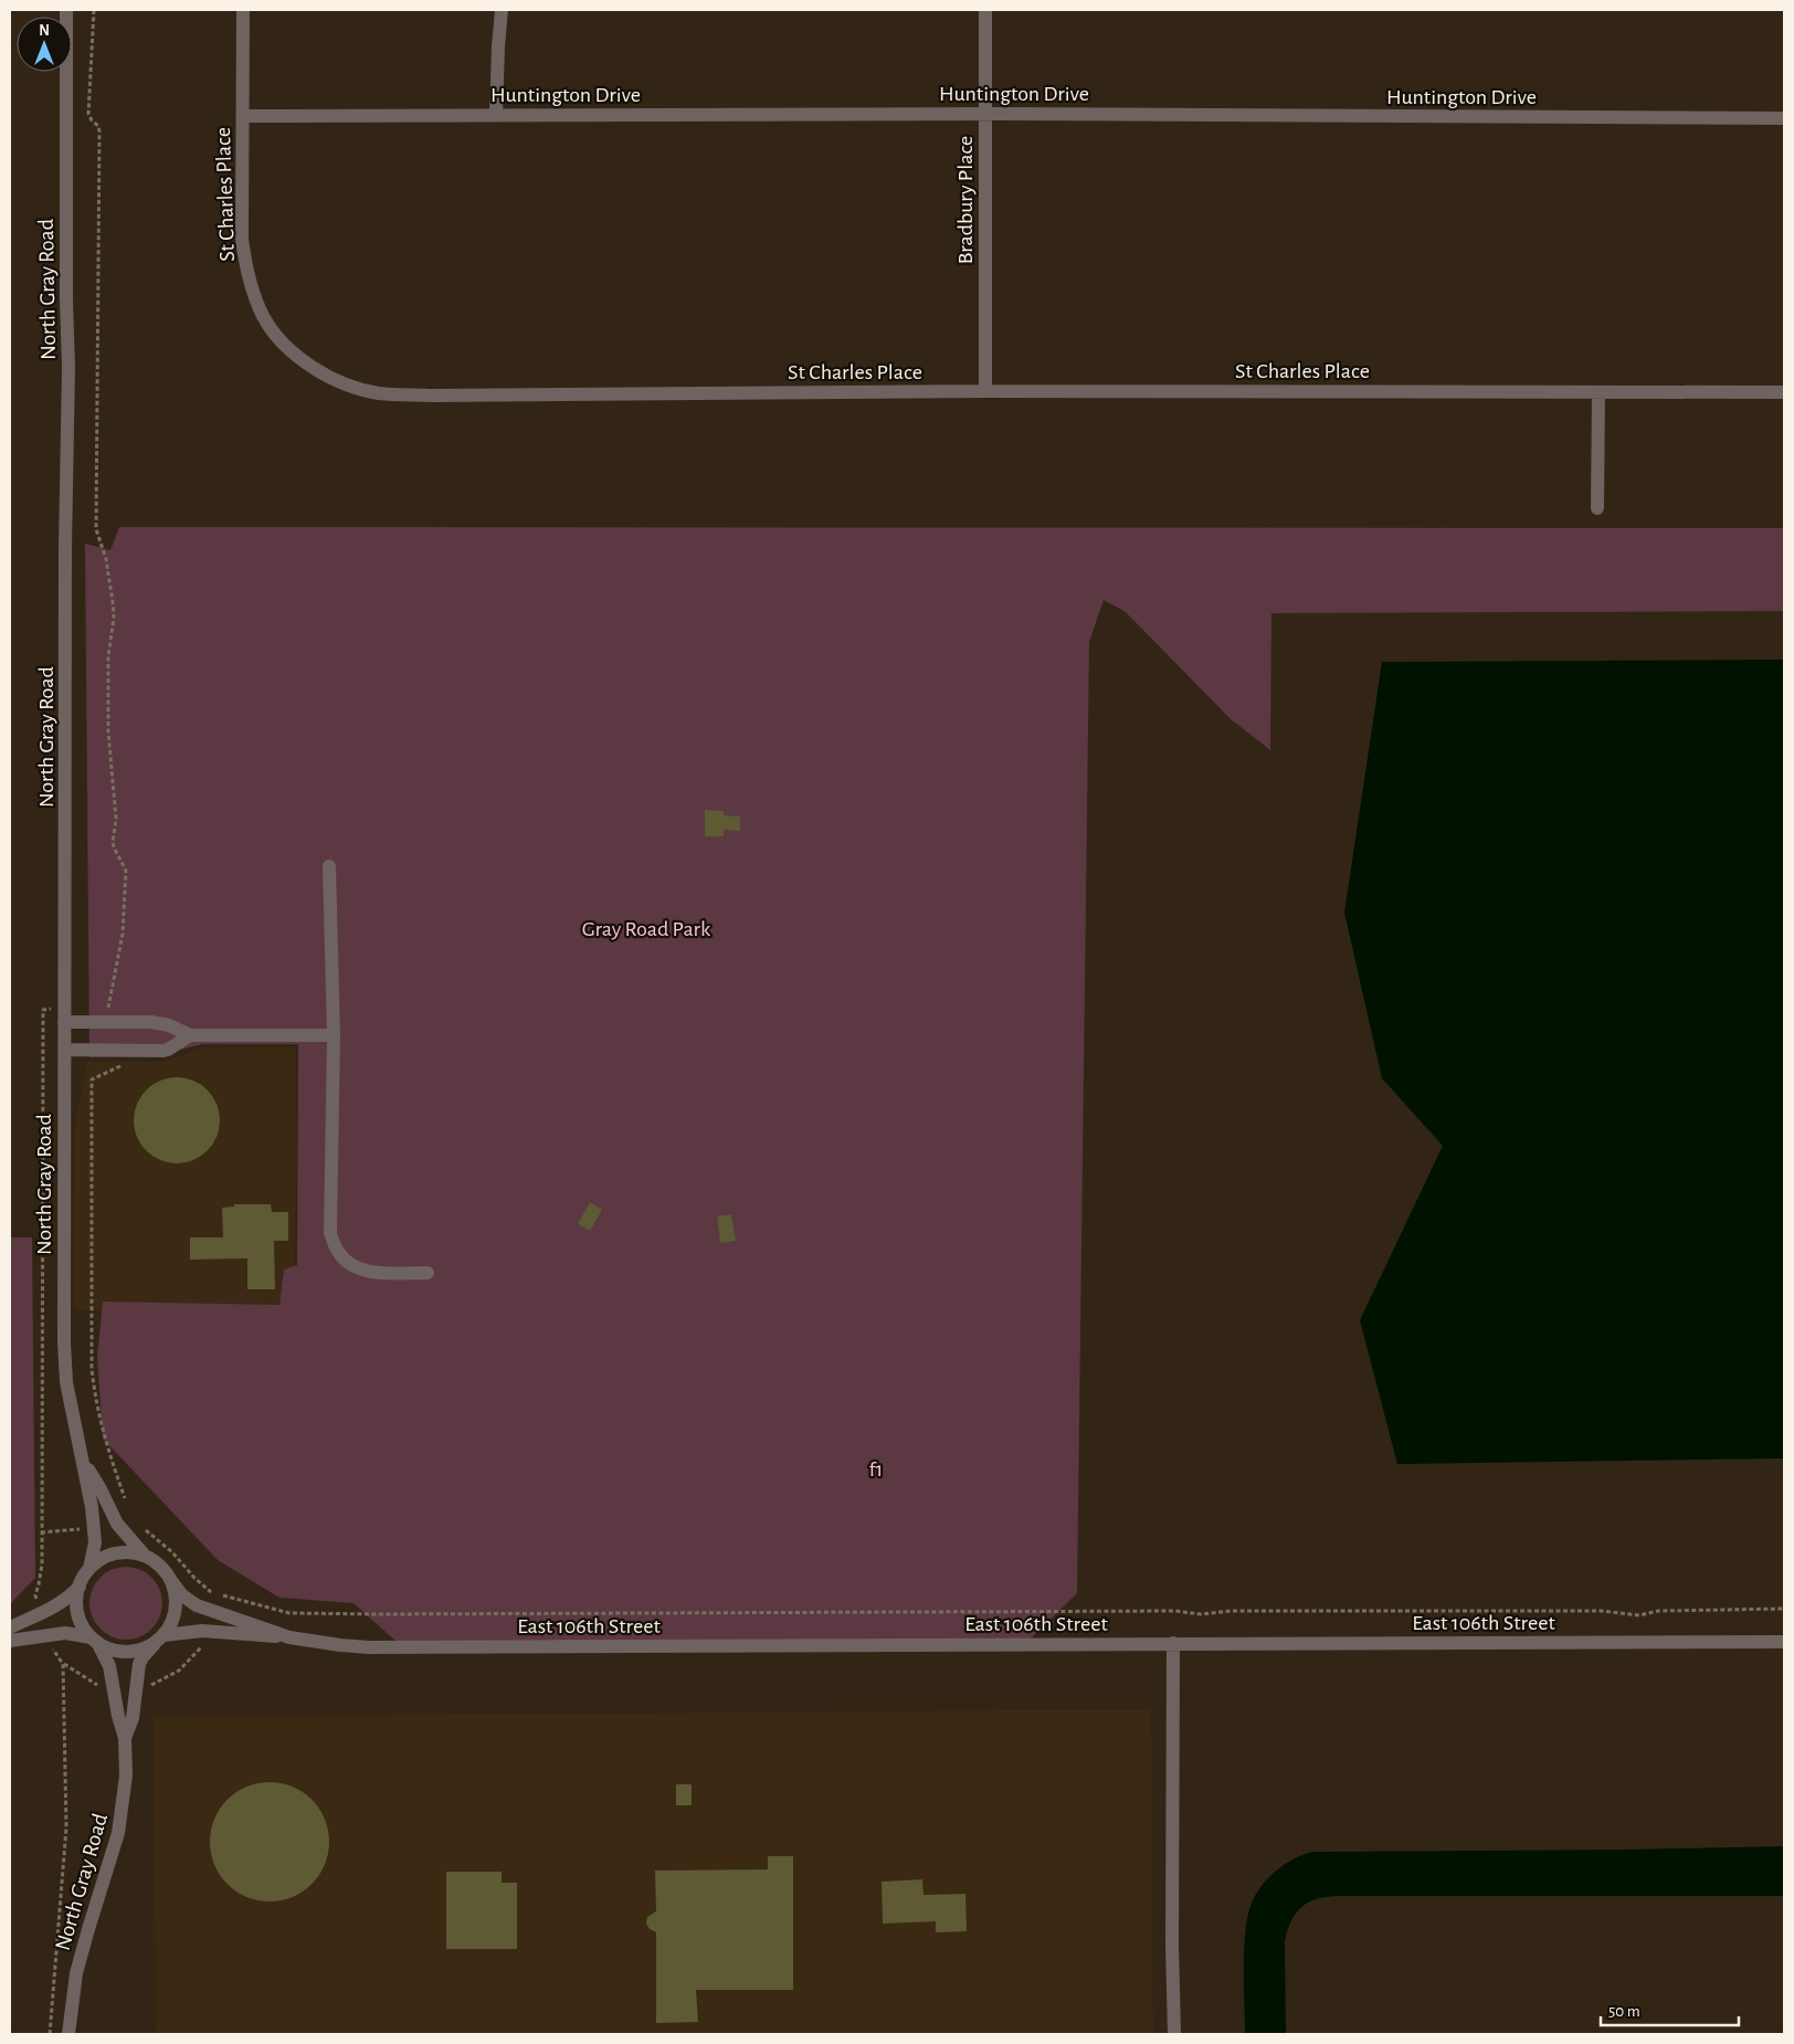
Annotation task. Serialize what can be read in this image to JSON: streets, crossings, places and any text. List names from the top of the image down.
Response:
{
  "streets": {
    "street": [
      "Huntington Drive",
      "St Charles Place",
      "Bradbury Place",
      "North Gray Road",
      "East 106th Street"
    ]
  },
  "crossings": [
    ["Huntington Drive", "St Charles Place"],
    ["Huntington Drive", "Bradbury Place"],
    ["St Charles Place", "Bradbury Place"],
    ["North Gray Road", "East 106th Street"]
  ],
  "parks": ["Gray Road Park", "f1"],
  "scale_bar": "50 m",
  "north": "top"
}
